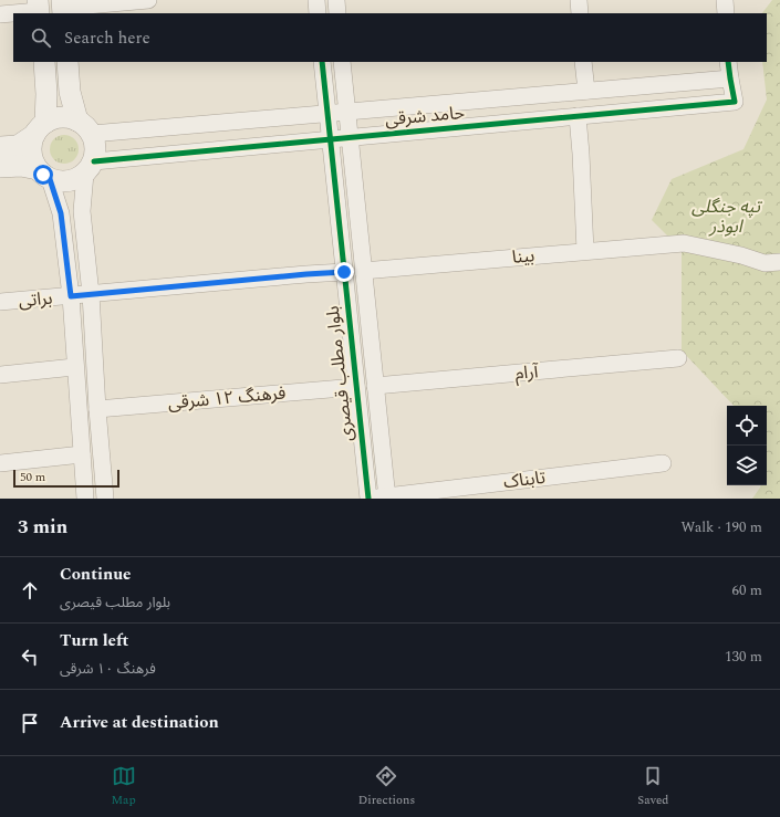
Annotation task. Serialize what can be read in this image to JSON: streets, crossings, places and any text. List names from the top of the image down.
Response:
{
  "streets": {
    "street": [
      "حامد شرقی",
      "بینا",
      "براتی",
      "آرام",
      "بلوار مطلب قیصری",
      "فرهنگ ۱۲ شرقی",
      "تابناک"
    ]
  },
  "crossings": [
    ["حامد شرقی", "بلوار مطلب قیصری"],
    ["بینا", "بلوار مطلب قیصری"],
    ["براتی", "بلوار مطلب قیصری"],
    ["آرام", "بلوار مطلب قیصری"],
    ["بلوار مطلب قیصری", "فرهنگ ۱۲ شرقی"],
    ["بلوار مطلب قیصری", "تابناک"]
  ],
  "parks": ["تپه جنگلی ابوذر"],
  "scale_bar": "50 m",
  "page": {
    "search": "Search here",
    "scale": "50 m",
    "heading": ["3 min", "Walk · 190 m"],
    "list": [
      ["Continue", "بلوار مطلب قیصری", "60 m"],
      ["Turn left", "فرهنگ ۱۰ شرقی", "130 m"],
      "Arrive at destination"
    ],
    "nav": ["Map", "Directions", "Saved"]
  }
}
